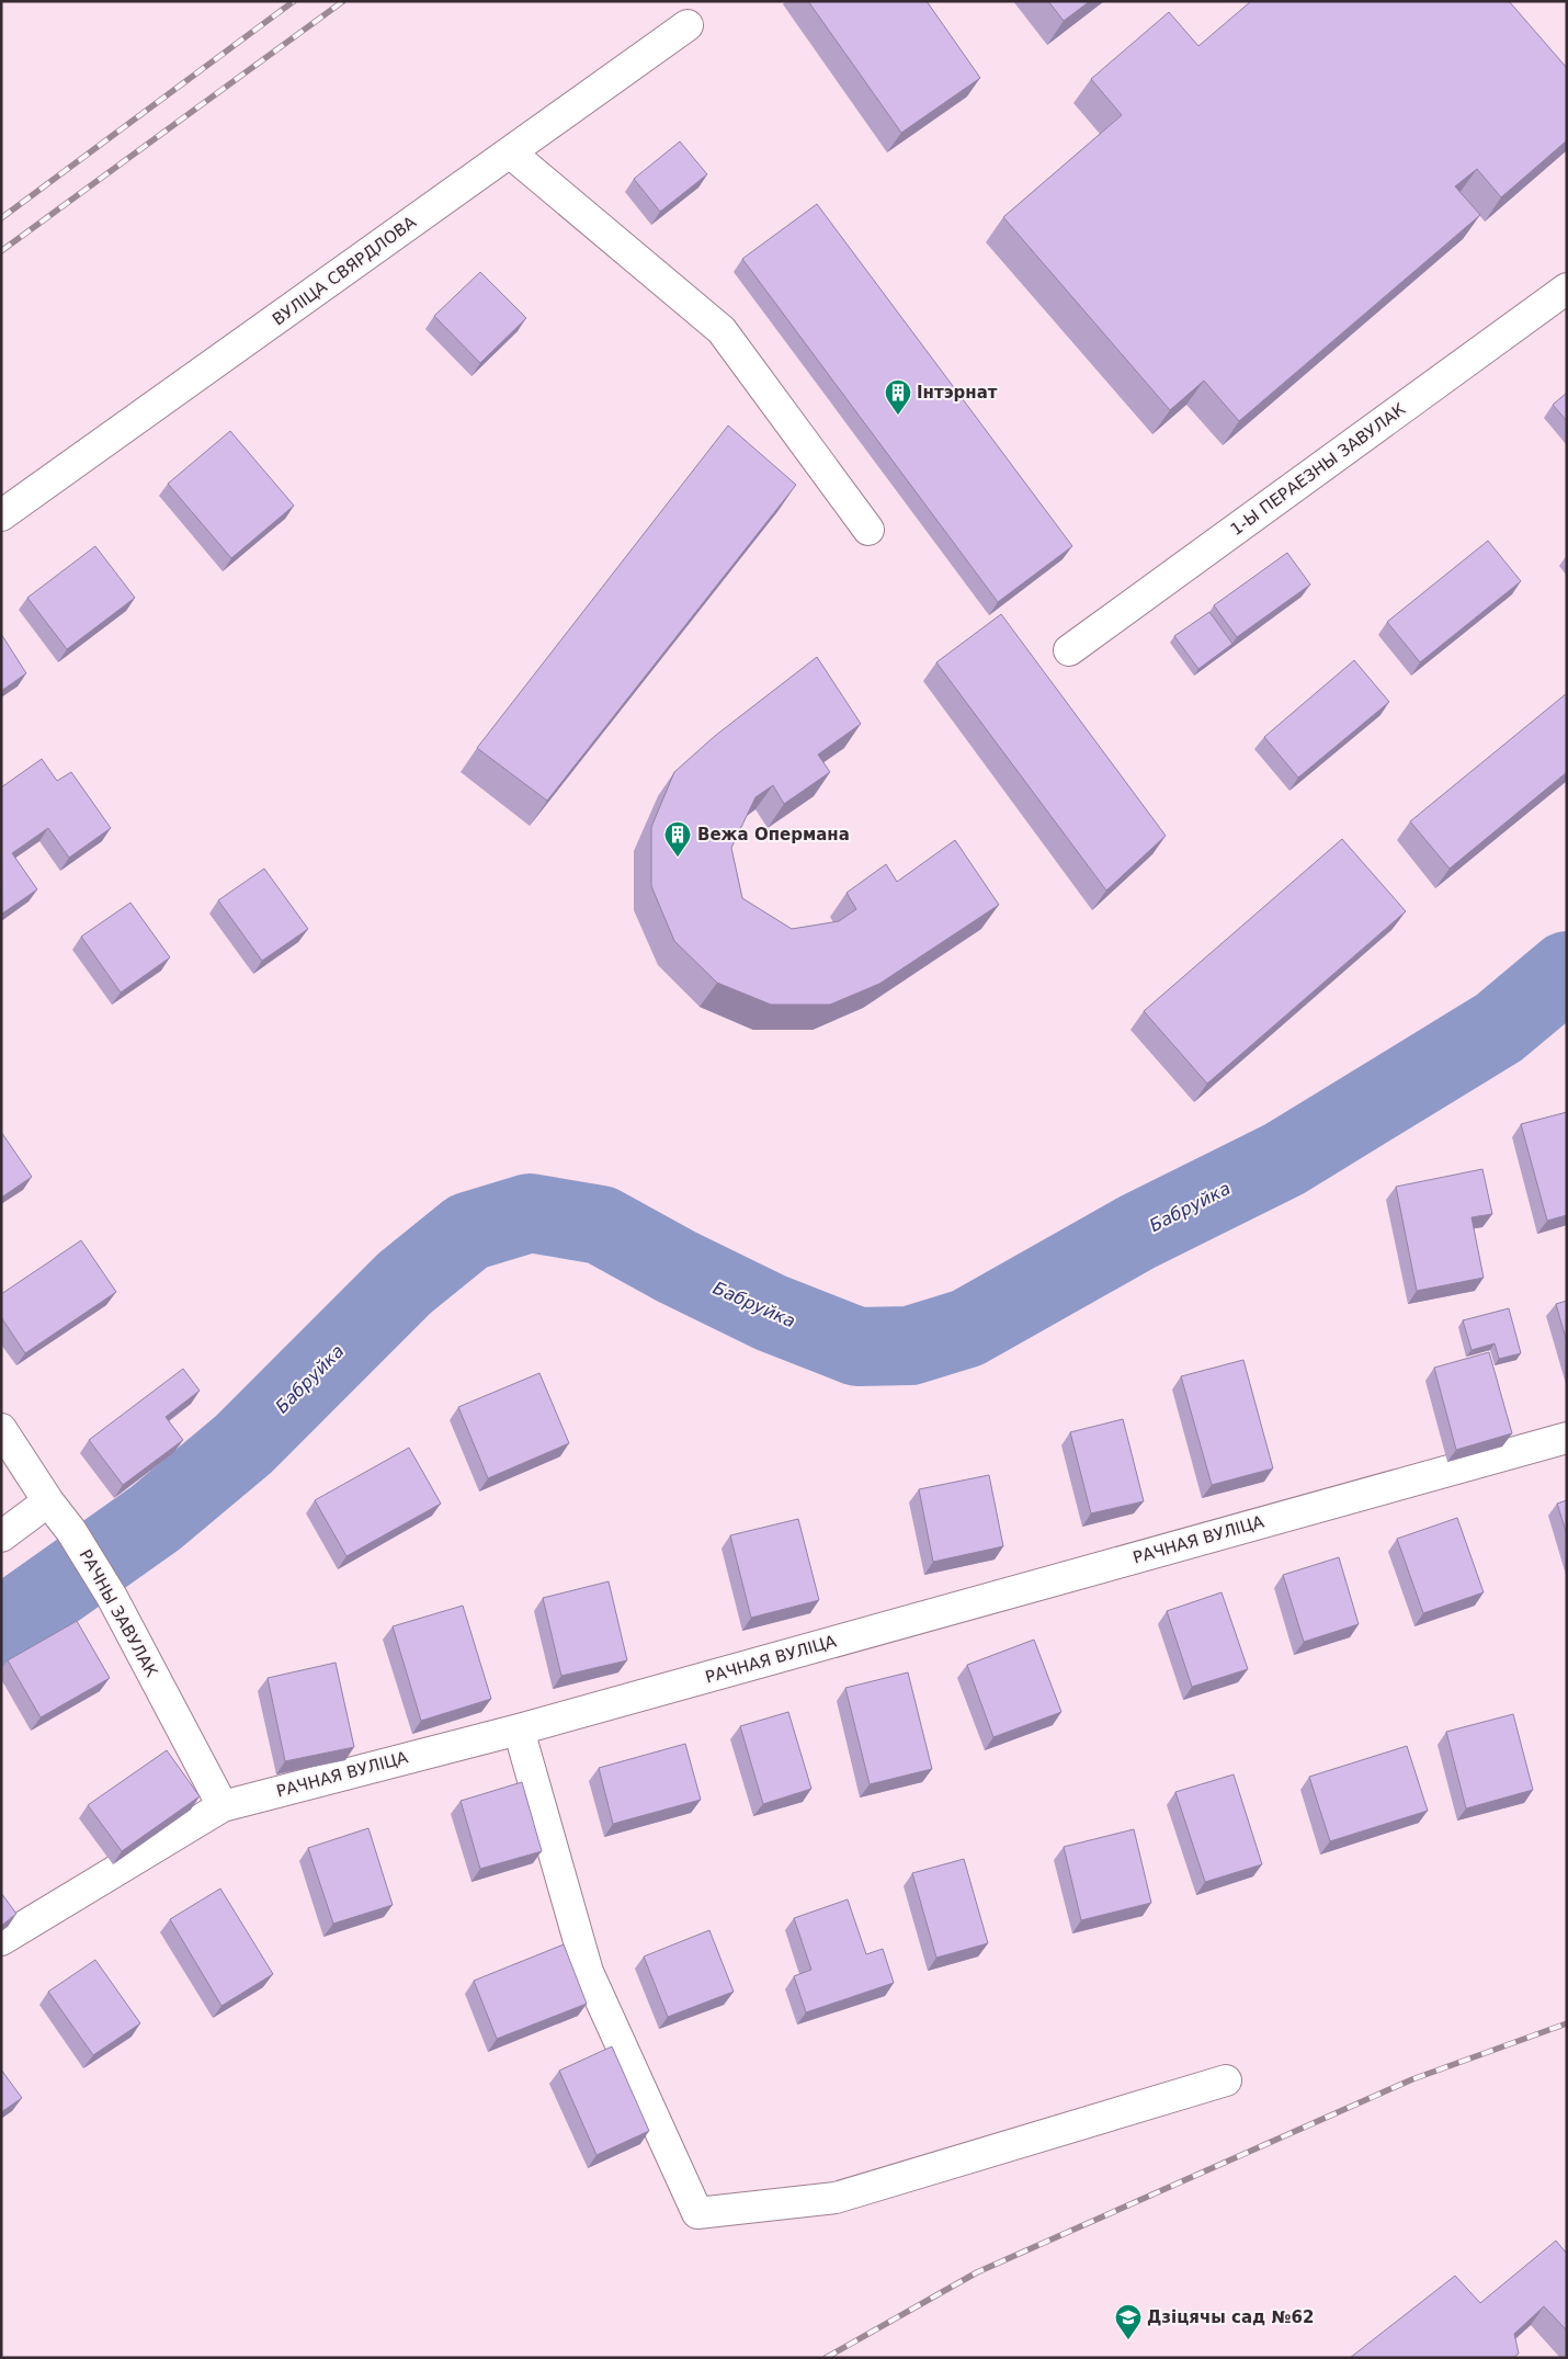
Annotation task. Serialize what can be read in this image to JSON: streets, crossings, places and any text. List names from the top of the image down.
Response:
{
  "streets": {
    "street": [
      "ВУЛІЦА СВЯРДЛОВА",
      "1-Ы ПЕРАЕЗНЫ ЗАВУЛАК",
      "РАЧНАЯ ВУЛІЦА",
      "РАЧНЫ ЗАВУЛАК"
    ]
  },
  "crossings": [
    ["РАЧНАЯ ВУЛІЦА", "РАЧНЫ ЗАВУЛАК"]
  ],
  "water": ["Бабруйка"],
  "places": {
    "building": ["Інтэрнат", "Вежа Опермана"],
    "school or university": ["Дзіцячы сад №62"]
  }
}
